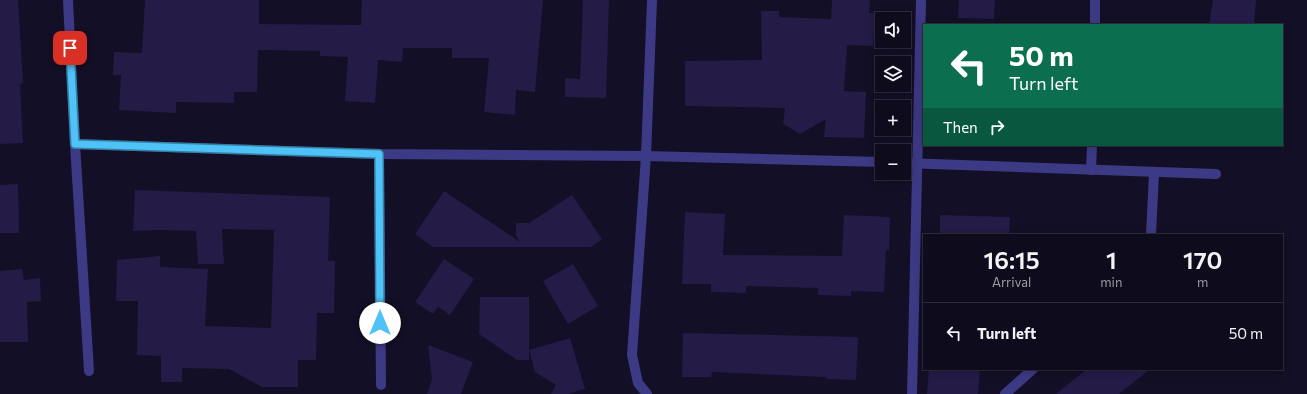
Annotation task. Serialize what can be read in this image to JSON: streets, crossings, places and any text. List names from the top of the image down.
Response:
{
  "page": {
    "map_buttons": ["+", "−"],
    "turn": ["50 m", "Turn left"],
    "then": "Then",
    "eta": [
      "16:15",
      "Arrival",
      "1",
      "min",
      "170",
      "m"
    ],
    "list": [
      {
        "name": "Turn left",
        "value": "50 m"
      }
    ]
  }
}
